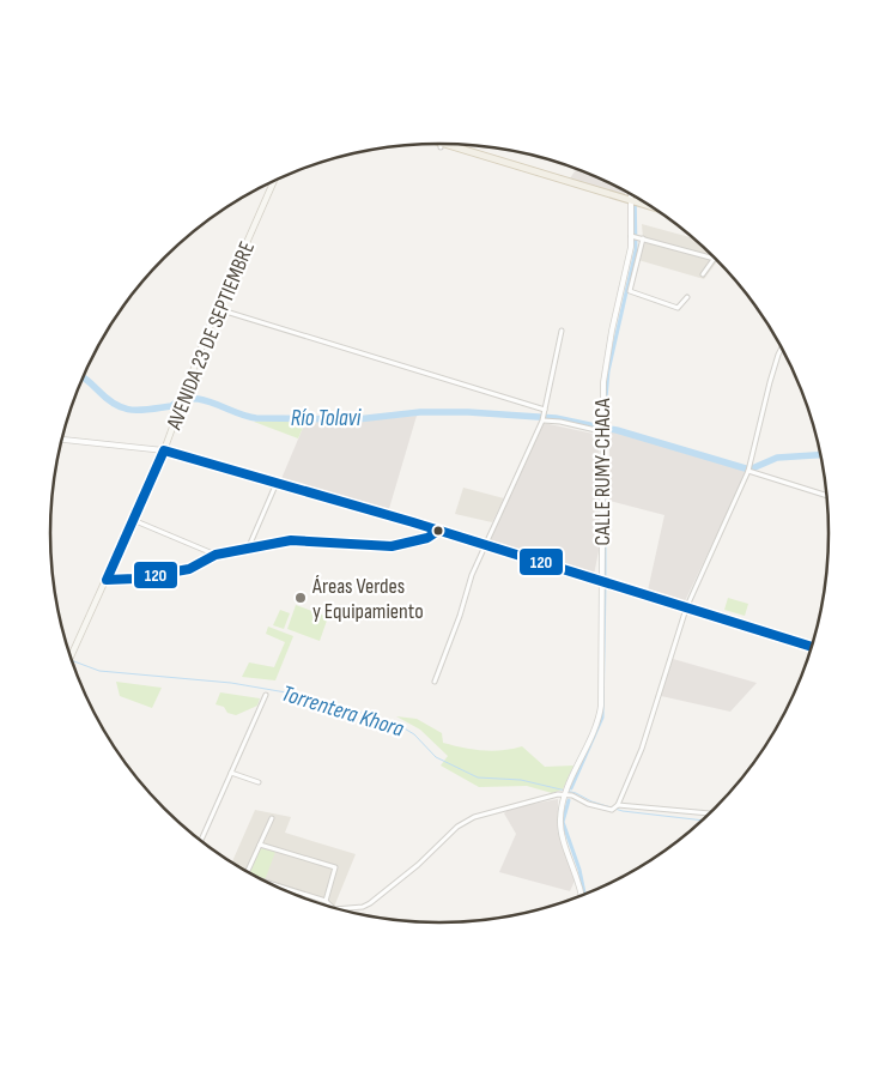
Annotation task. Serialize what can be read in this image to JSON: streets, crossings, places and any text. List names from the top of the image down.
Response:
{
  "streets": {
    "main road": ["AVENIDA 23 DE SEPTIEMBRE"],
    "street": ["CALLE RUMY-CHACA"]
  },
  "water": ["Río Tolavi", "Torrentera Khora"],
  "places": ["Áreas Verdes y Equipamiento"],
  "lines": ["transit line 120"]
}
